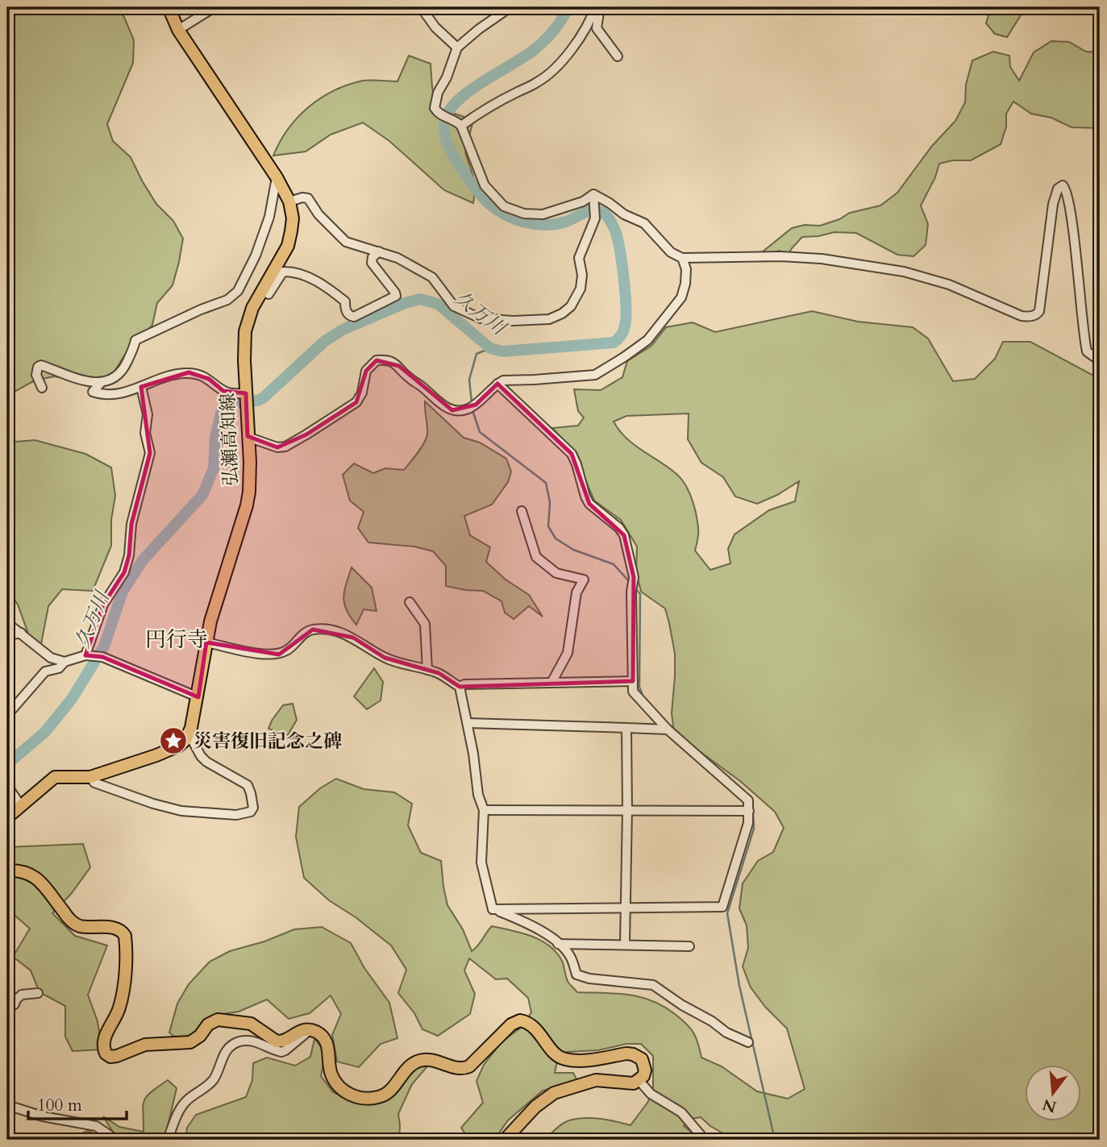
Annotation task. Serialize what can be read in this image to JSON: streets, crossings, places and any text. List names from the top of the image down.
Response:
{
  "streets": {
    "main road": ["弘瀬高知線"]
  },
  "districts": ["円行寺"],
  "water": ["久万川"],
  "places": {
    "place": ["災害復旧記念之碑"]
  },
  "scale_bar": "100 m",
  "north": "bottom"
}
